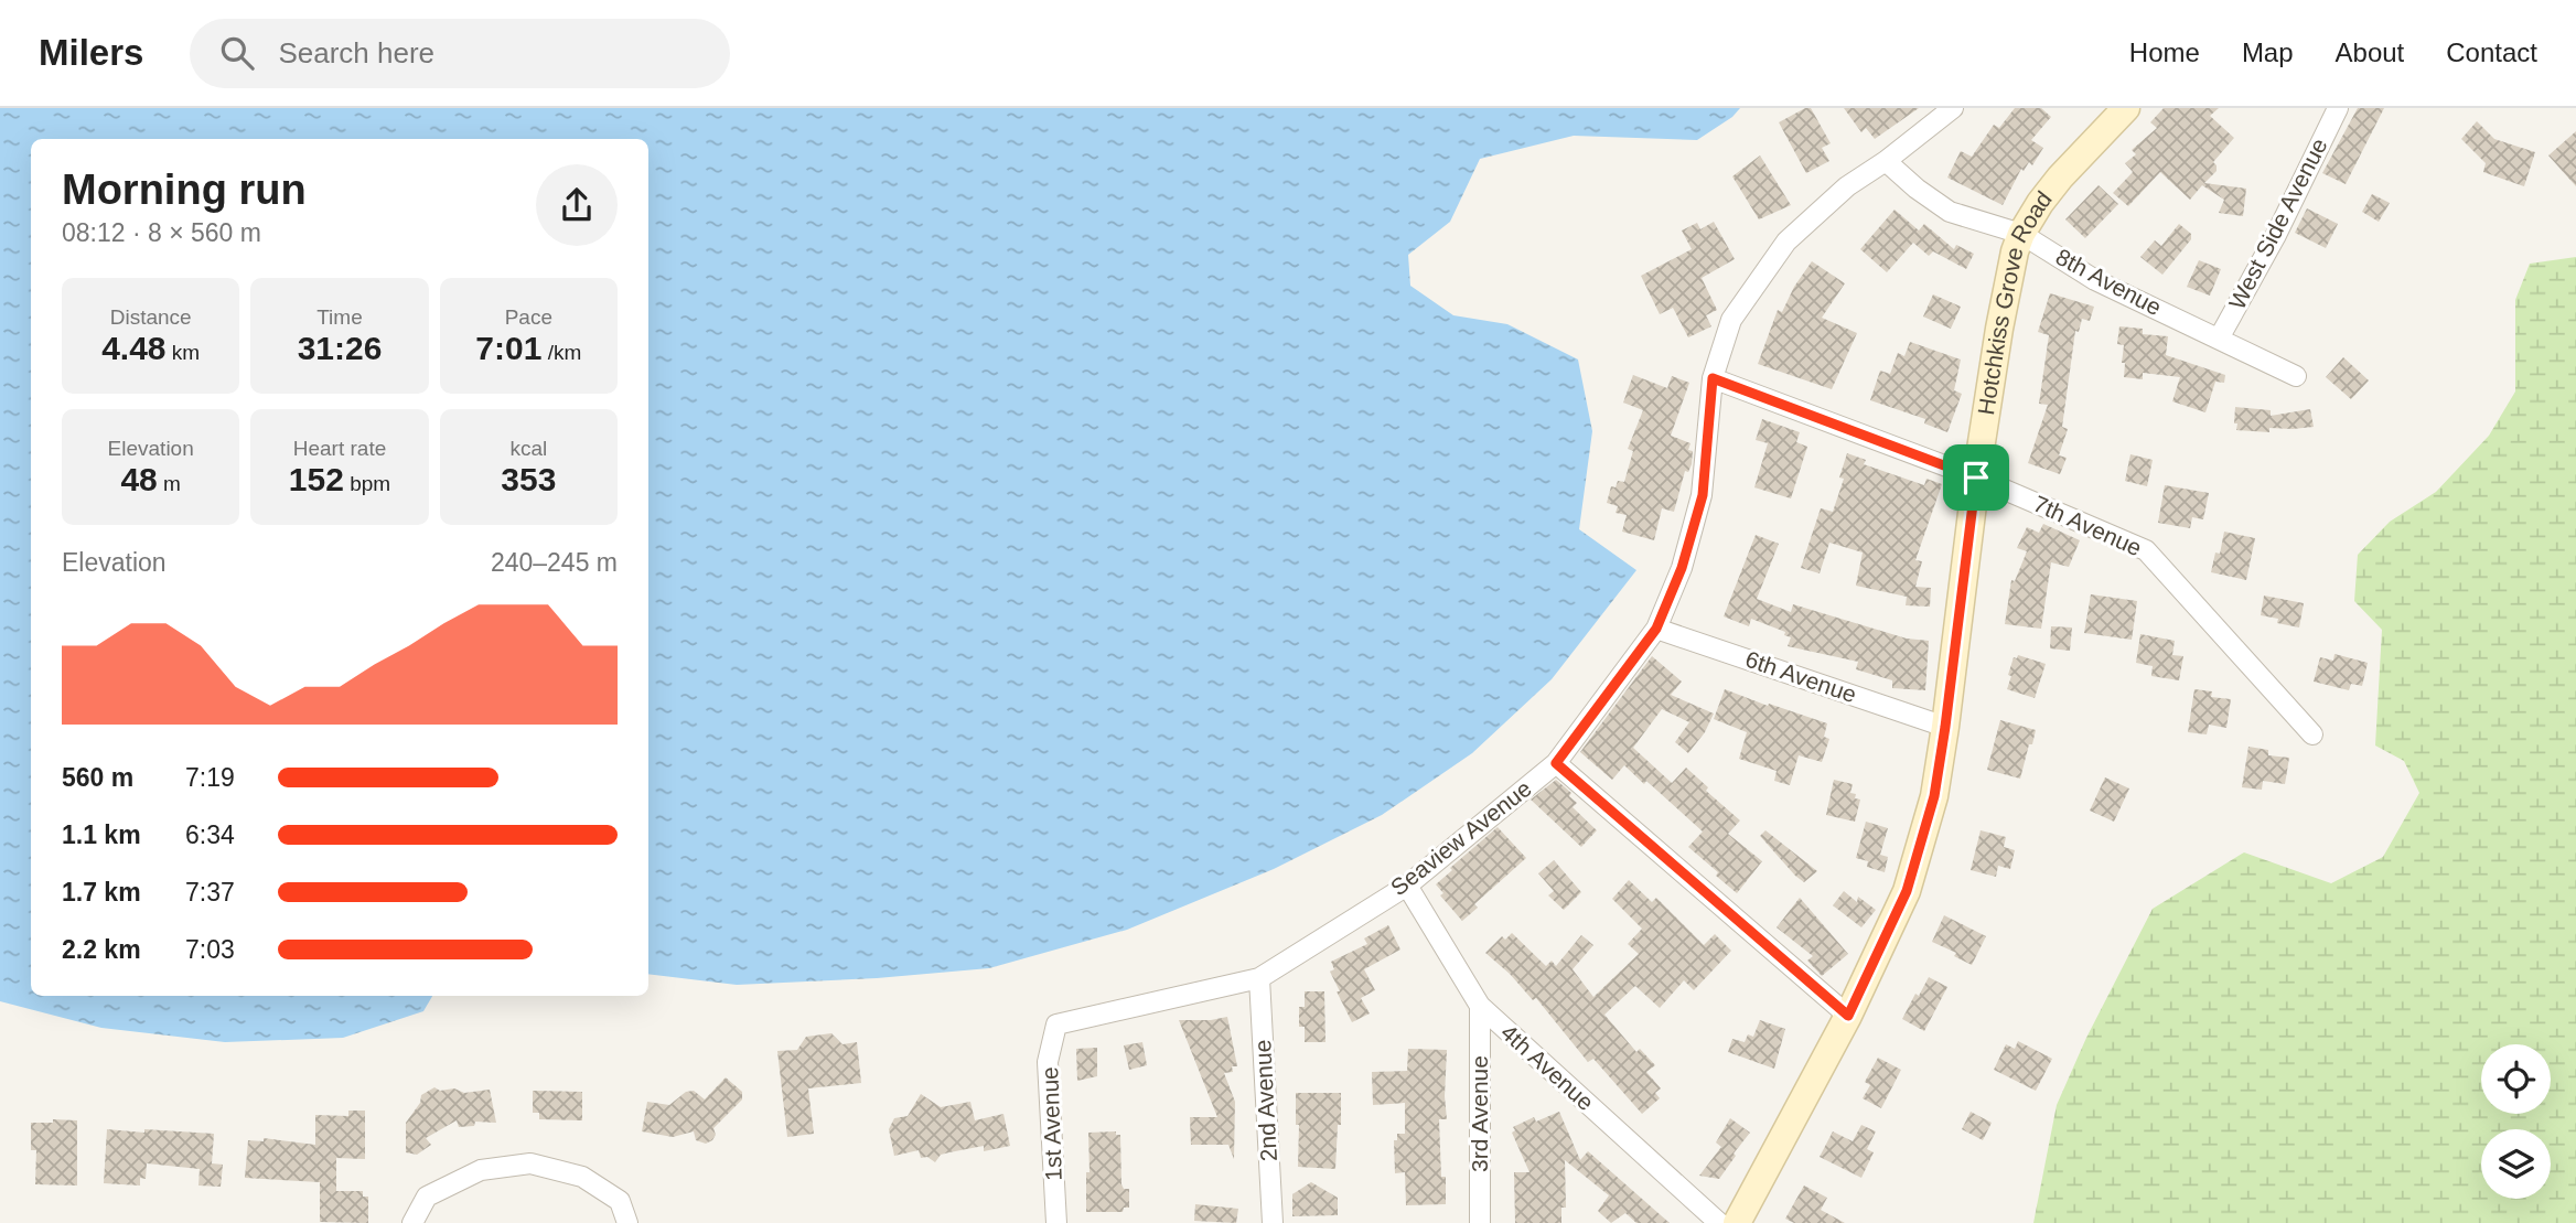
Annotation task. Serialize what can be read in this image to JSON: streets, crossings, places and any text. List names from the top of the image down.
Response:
{
  "streets": {
    "main road": ["Hotchkiss Grove Road"],
    "street": [
      "West Side Avenue",
      "8th Avenue",
      "7th Avenue",
      "6th Avenue",
      "Seaview Avenue",
      "4th Avenue",
      "2nd Avenue",
      "3rd Avenue",
      "1st Avenue"
    ]
  },
  "crossings": [
    ["West Side Avenue", "8th Avenue"],
    ["8th Avenue", "Hotchkiss Grove Road"],
    ["8th Avenue", "Seaview Avenue"],
    ["Hotchkiss Grove Road", "7th Avenue"],
    ["Hotchkiss Grove Road", "6th Avenue"],
    ["7th Avenue", "Seaview Avenue"],
    ["6th Avenue", "Seaview Avenue"],
    ["Seaview Avenue", "4th Avenue"],
    ["Seaview Avenue", "2nd Avenue"],
    ["Seaview Avenue", "1st Avenue"],
    ["4th Avenue", "3rd Avenue"]
  ],
  "page": {
    "header": "Milers",
    "search": "Search here",
    "nav": [
      "Home",
      "Map",
      "About",
      "Contact"
    ],
    "heading": ["Morning run", "08:12 · 8 × 560 m"],
    "stats": [
      ["Distance", "4.48 km"],
      ["Time", "31:26"],
      ["Pace", "7:01 /km"],
      ["Elevation", "48 m"],
      ["Heart rate", "152 bpm"],
      ["kcal", "353"]
    ],
    "chart": ["Elevation", "240–245 m"],
    "list": [
      {
        "name": "560 m",
        "note": "7:19"
      },
      {
        "name": "1.1 km",
        "note": "6:34"
      },
      {
        "name": "1.7 km",
        "note": "7:37"
      },
      {
        "name": "2.2 km",
        "note": "7:03"
      }
    ]
  }
}
